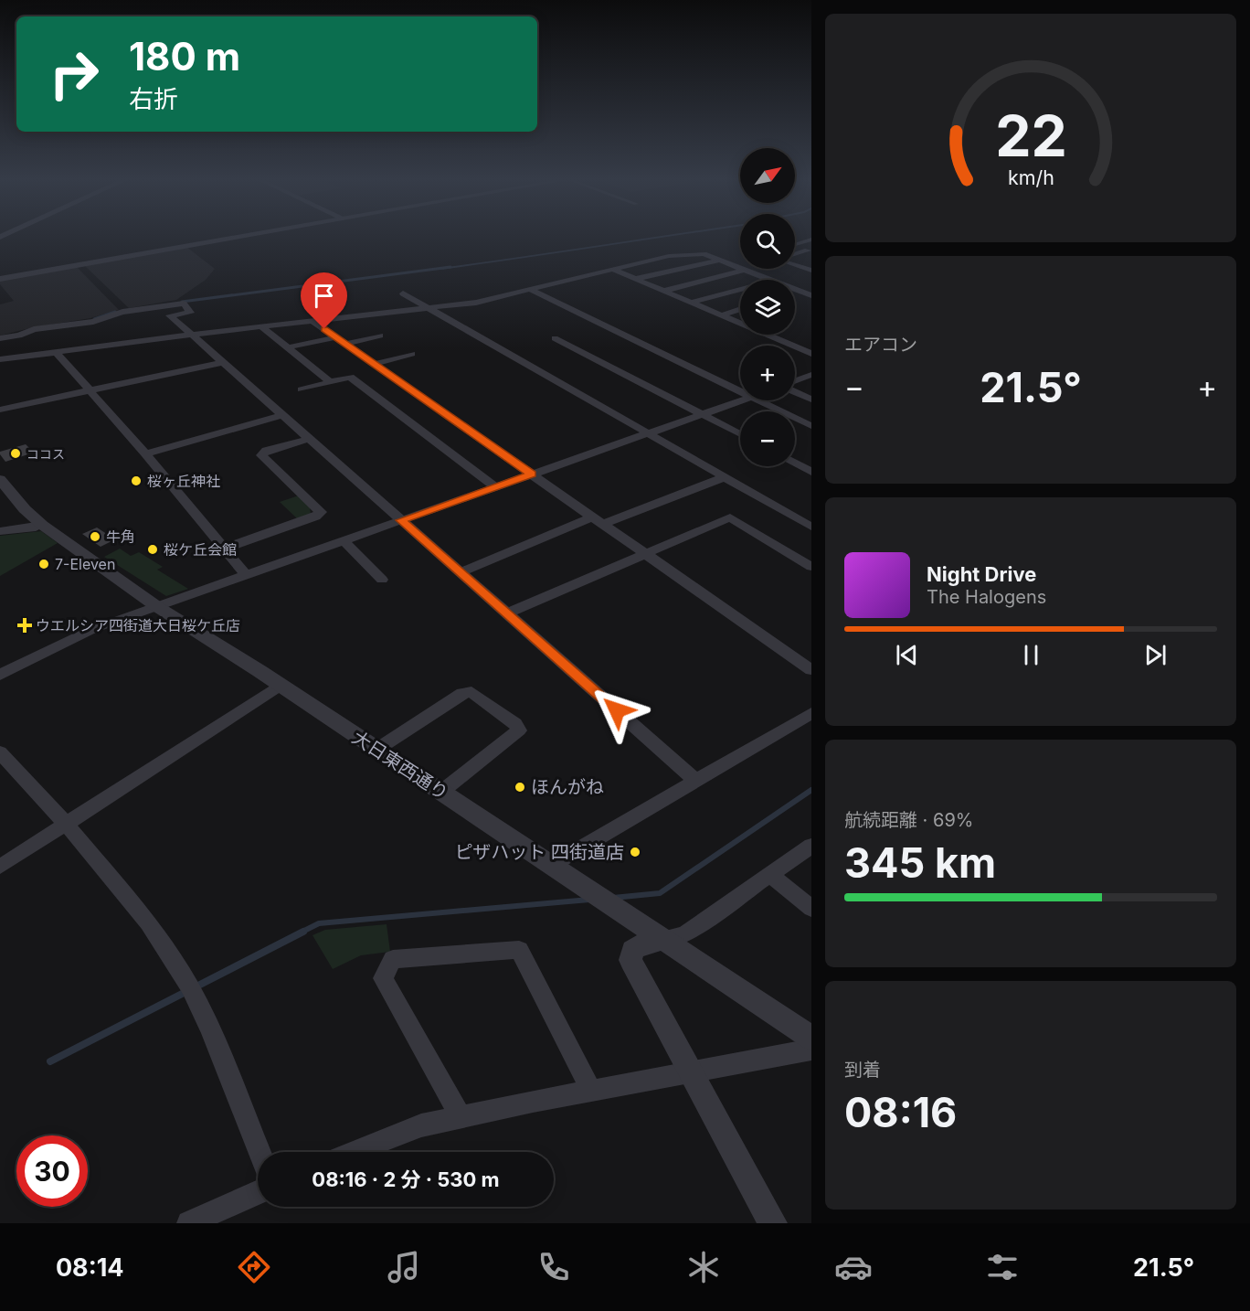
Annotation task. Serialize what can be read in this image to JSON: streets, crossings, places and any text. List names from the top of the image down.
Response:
{
  "streets": {
    "street": ["大日東西通り"]
  },
  "places": {
    "other": [
      "ココス",
      "桜ヶ丘神社",
      "牛角",
      "桜ケ丘会館",
      "7-Eleven",
      "ほんがね",
      "ピザハット 四街道店"
    ],
    "health": ["ウエルシア四街道大日桜ケ丘店"]
  },
  "north": "top right",
  "page": {
    "turn": ["180 m", "右折"],
    "map_buttons": ["+", "−"],
    "tile": [
      "エアコン",
      ["航続距離 · 69%", "345 km"],
      ["到着", "08:16"]
    ],
    "heat": ["−", "21.5°", "+"],
    "song": ["Night Drive", "The Halogens"],
    "limit": "30",
    "trip": "08:16 · 2 分 · 530 m",
    "tabs": ["08:14", "21.5°"],
    "gauge": ["22", "km/h"]
  }
}
